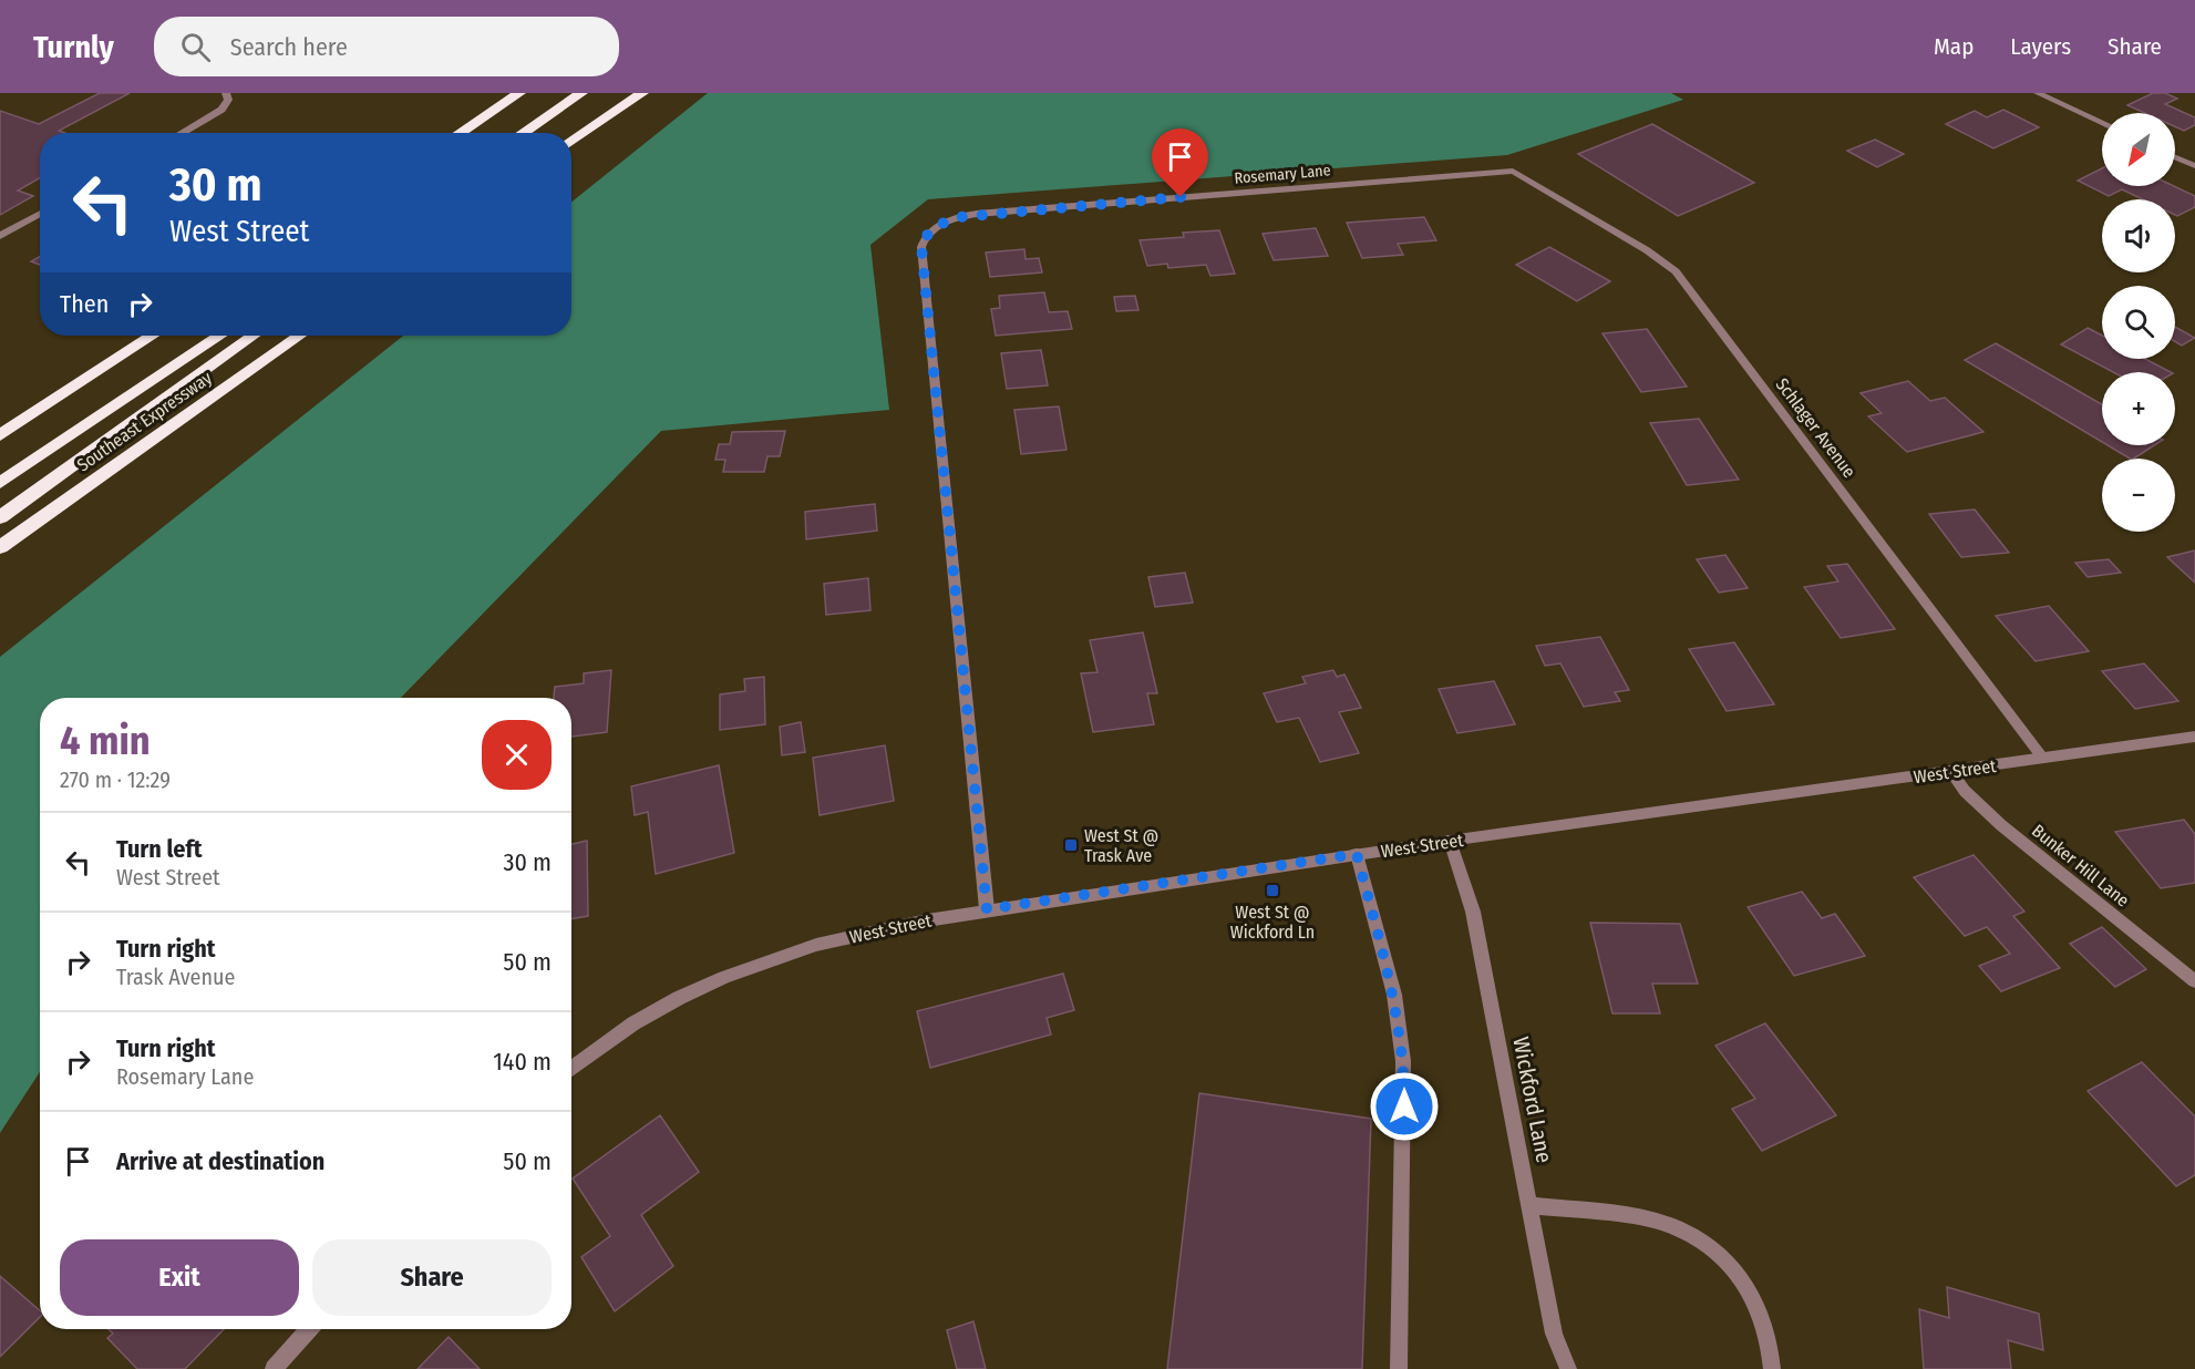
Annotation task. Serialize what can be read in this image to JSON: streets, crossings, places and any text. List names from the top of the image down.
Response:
{
  "streets": {
    "highway": ["Southeast Expressway"],
    "street": [
      "Rosemary Lane",
      "Schlager Avenue",
      "West Street",
      "Bunker Hill Lane",
      "Wickford Lane"
    ]
  },
  "crossings": [
    ["Rosemary Lane", "Schlager Avenue"],
    ["Rosemary Lane", "West Street"],
    ["Schlager Avenue", "West Street"],
    ["West Street", "Bunker Hill Lane"],
    ["West Street", "Wickford Lane"]
  ],
  "places": {
    "transit": ["West St @ Trask Ave", "West St @ Wickford Ln"]
  },
  "north": "bottom left",
  "page": {
    "header": "Turnly",
    "search": "Search here",
    "nav": ["Map", "Layers", "Share"],
    "map_buttons": ["+", "−"],
    "turn": ["30 m", "West Street"],
    "then": "Then",
    "heading": ["4 min", "270 m · 12:29"],
    "list": [
      {
        "name": "Turn left",
        "note": "West Street",
        "value": "30 m"
      },
      {
        "name": "Turn right",
        "note": "Trask Avenue",
        "value": "50 m"
      },
      {
        "name": "Turn right",
        "note": "Rosemary Lane",
        "value": "140 m"
      },
      {
        "name": "Arrive at destination",
        "value": "50 m"
      }
    ],
    "buttons": ["Exit", "Share"]
  }
}
